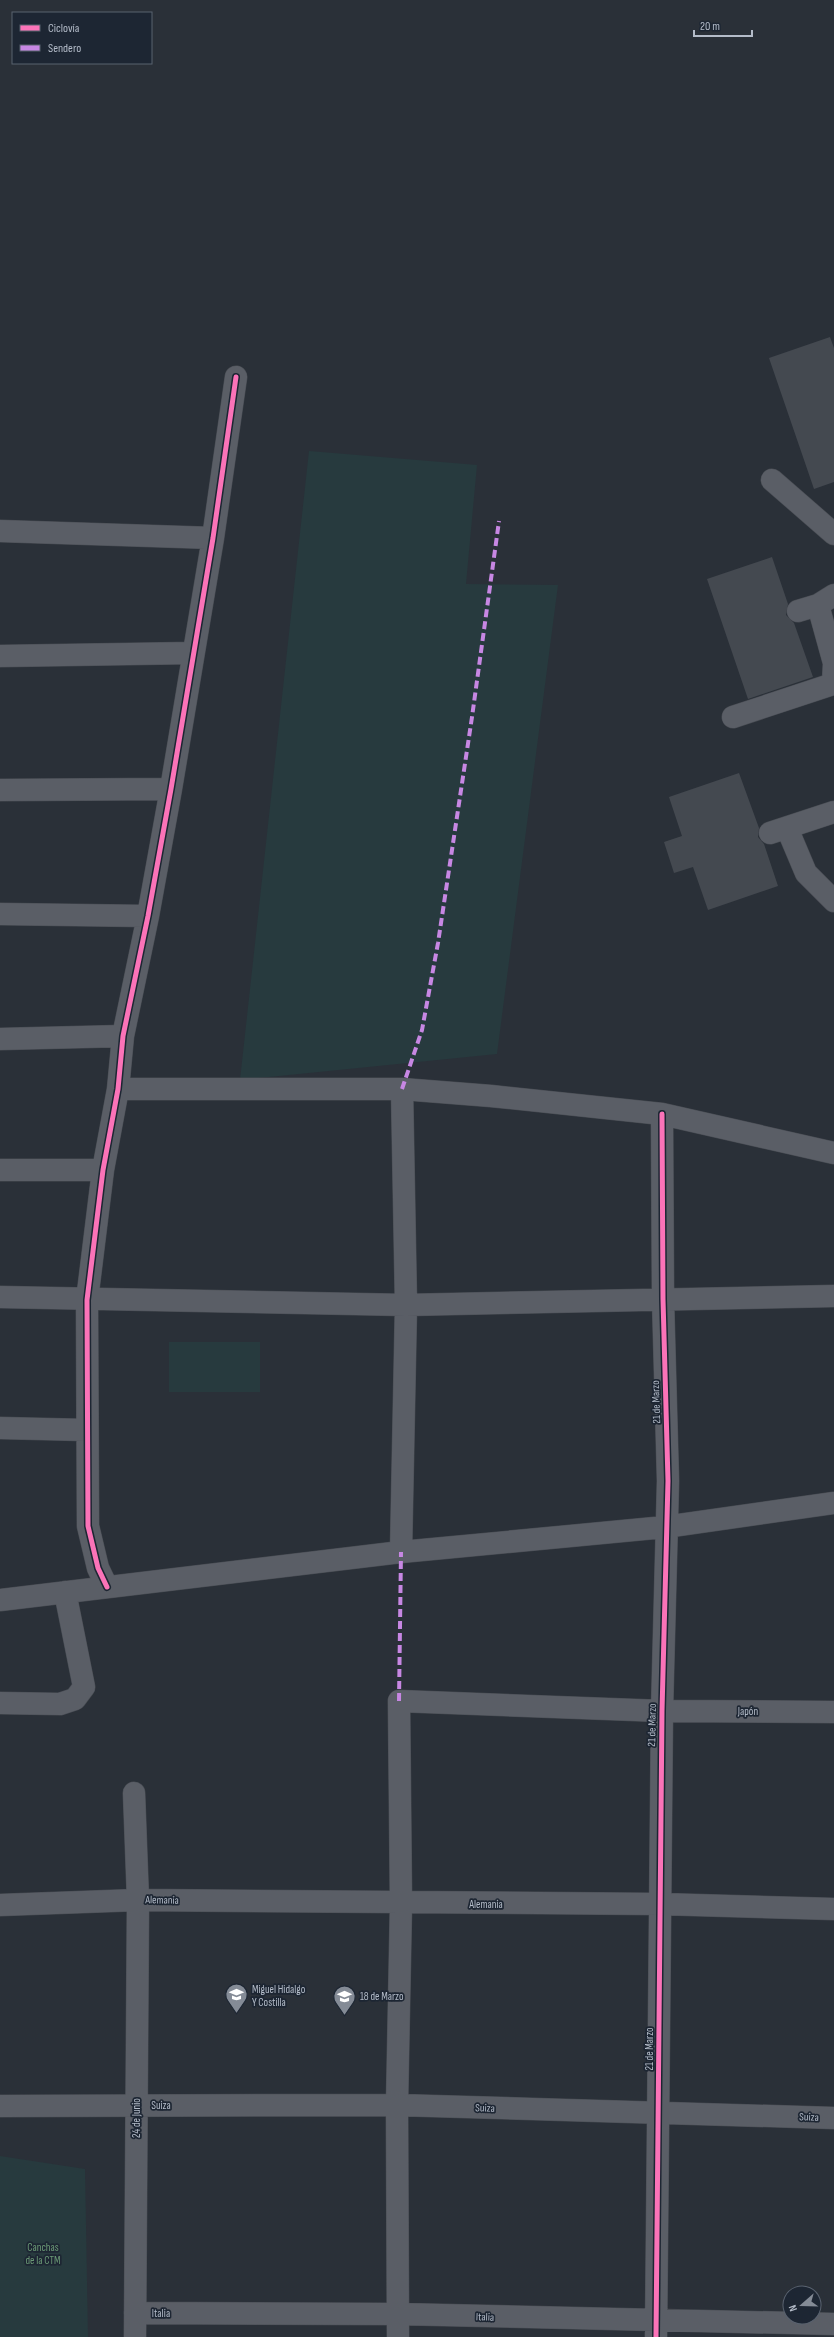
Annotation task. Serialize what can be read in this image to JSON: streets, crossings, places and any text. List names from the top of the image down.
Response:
{
  "streets": {
    "street": [
      "21 de Marzo",
      "Japón",
      "Alemania",
      "Suiza",
      "24 de Junio",
      "Italia"
    ]
  },
  "crossings": [
    ["21 de Marzo", "Japón"],
    ["21 de Marzo", "Alemania"],
    ["21 de Marzo", "Suiza"],
    ["21 de Marzo", "Italia"],
    ["Japón", "Alemania"],
    ["Alemania", "24 de Junio"],
    ["Suiza", "24 de Junio"],
    ["24 de Junio", "Italia"]
  ],
  "parks": ["Canchas de la CTM"],
  "places": {
    "school or university": ["Miguel Hidalgo Y Costilla", "18 de Marzo"]
  },
  "legend": ["Ciclovía", "Sendero"],
  "scale_bar": "20 m",
  "north": "left"
}
